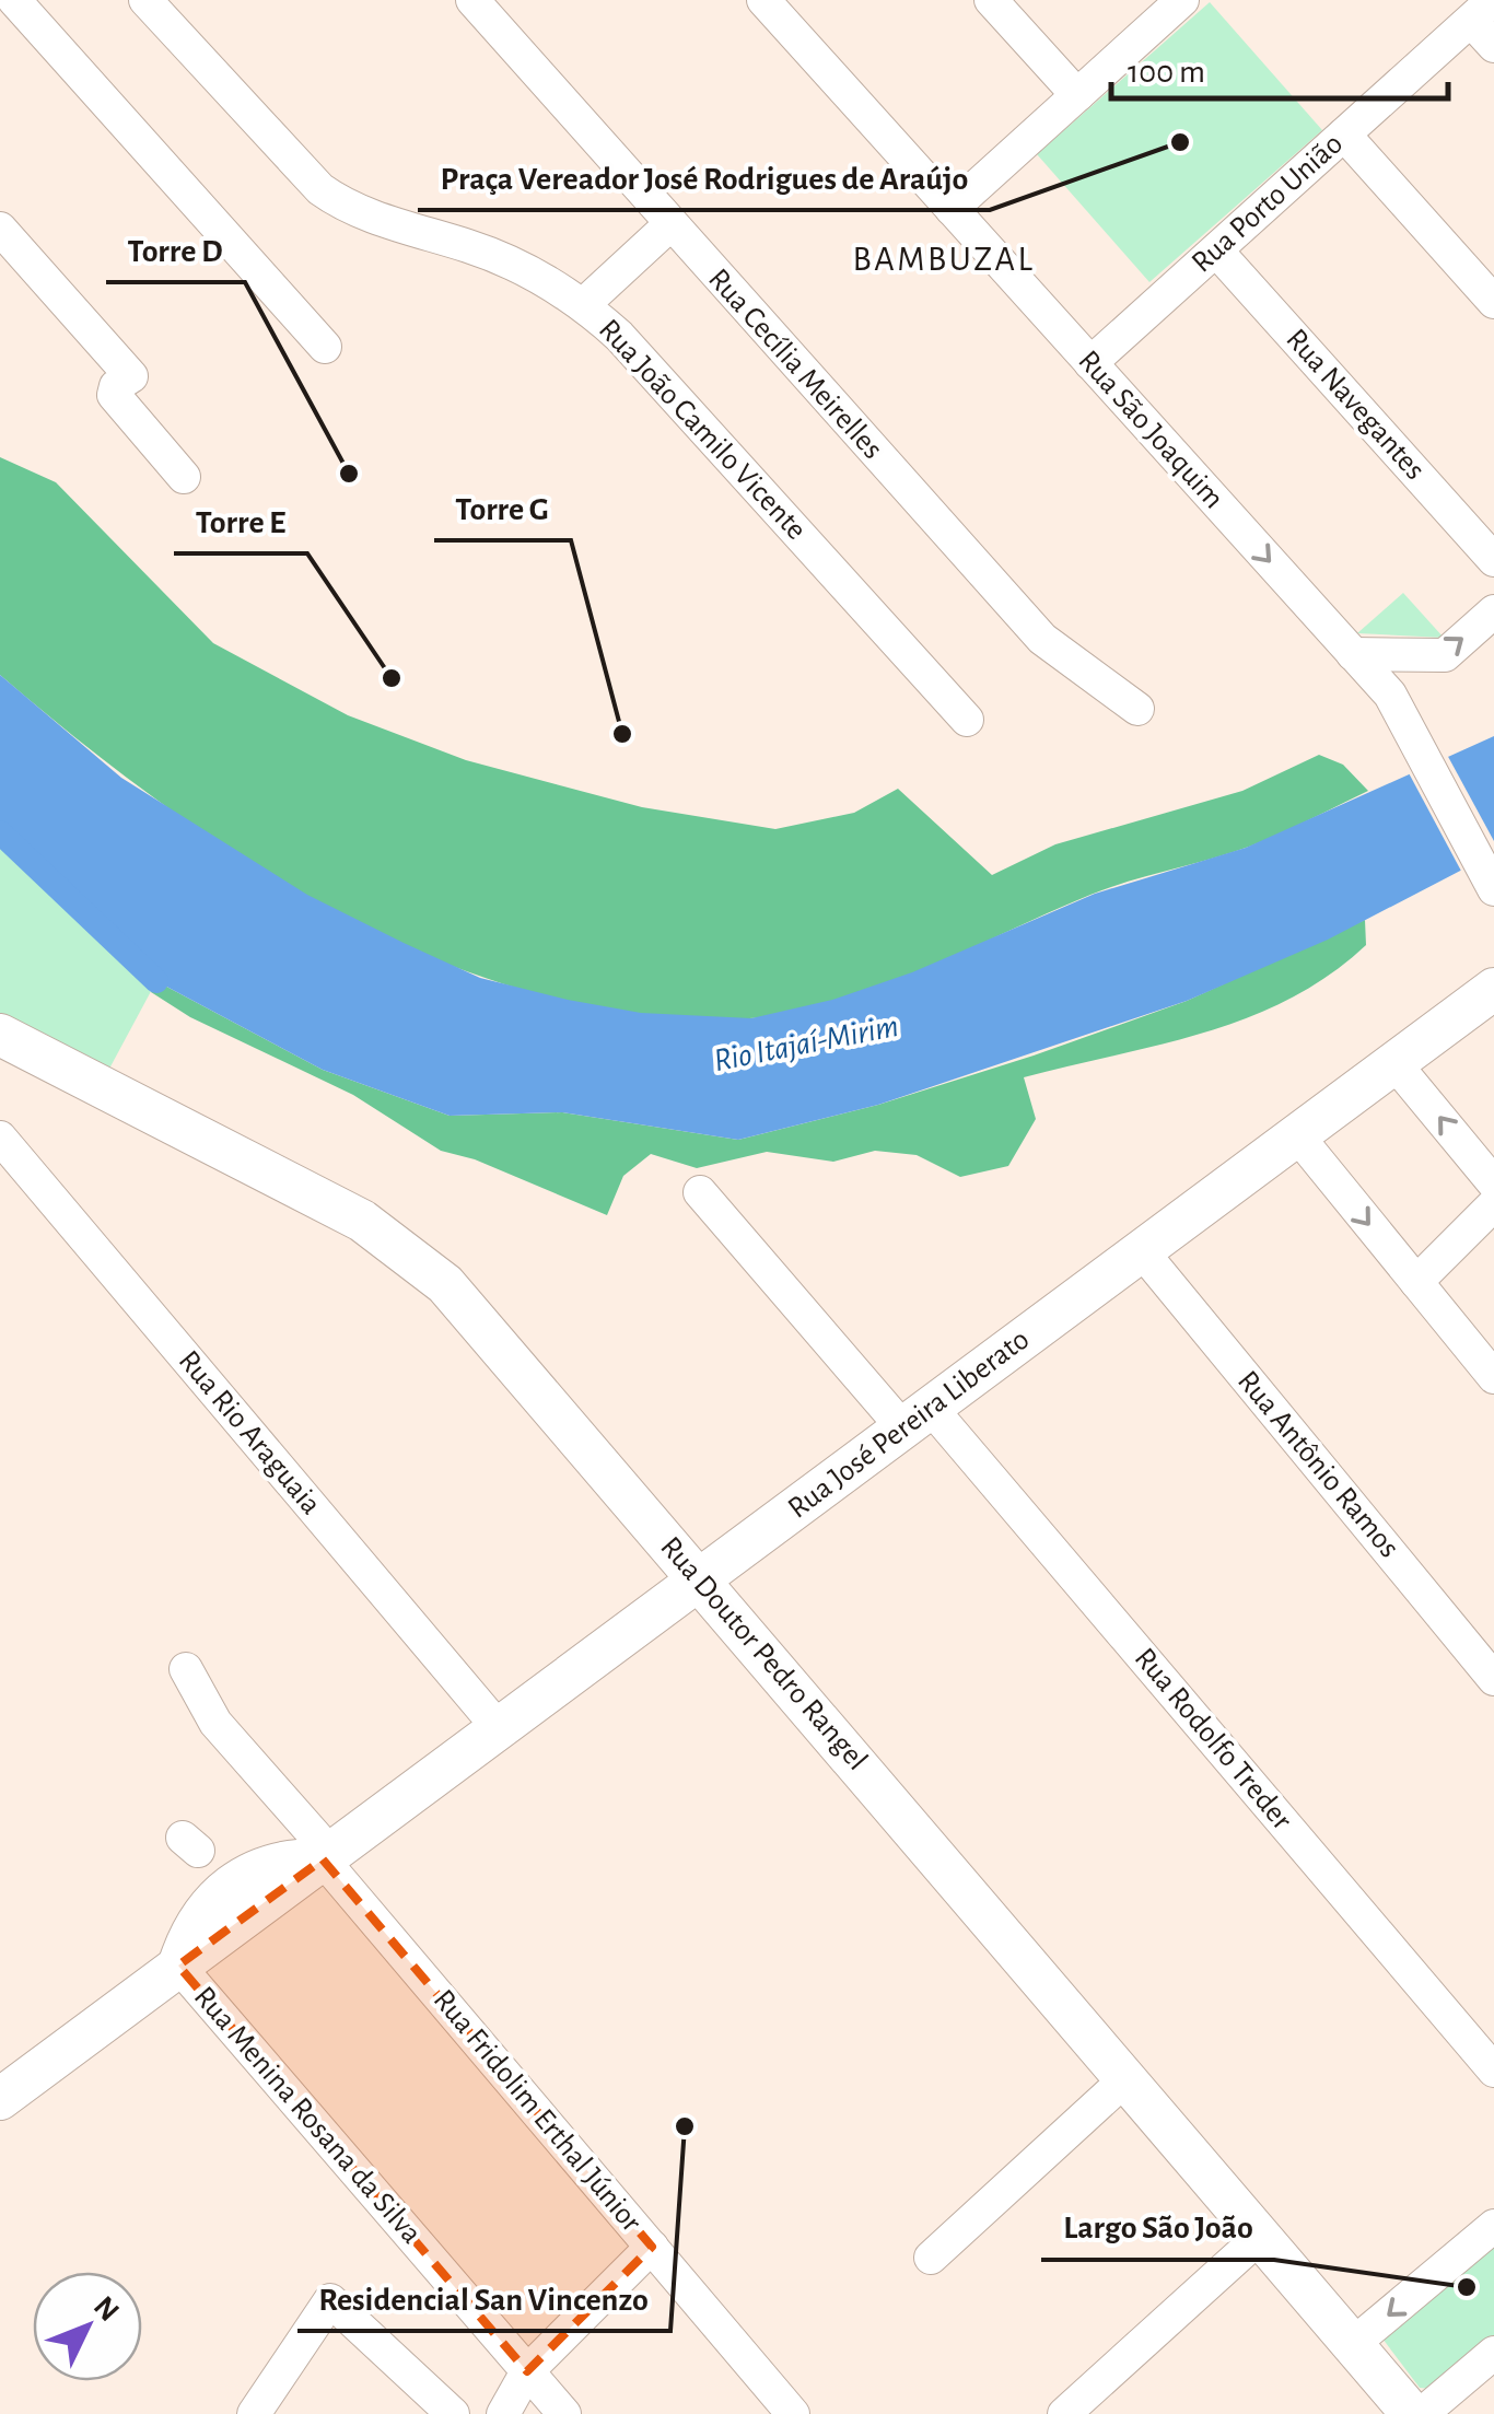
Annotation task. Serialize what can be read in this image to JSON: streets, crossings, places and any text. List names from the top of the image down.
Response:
{
  "streets": {
    "main road": ["Rua José Pereira Liberato", "Rua Doutor Pedro Rangel"],
    "street": [
      "Rua Porto União",
      "Rua Cecília Meirelles",
      "Rua Navegantes",
      "Rua João Camilo Vicente",
      "Rua São Joaquim",
      "Rua Rio Araguaia",
      "Rua Antônio Ramos",
      "Rua Rodolfo Treder",
      "Rua Fridolim Erthal Júnior",
      "Rua Menina Rosana da Silva"
    ]
  },
  "crossings": [
    ["Rua Porto União", "Rua Navegantes"],
    ["Rua Porto União", "Rua São Joaquim"],
    ["Rua José Pereira Liberato", "Rua Rio Araguaia"],
    ["Rua José Pereira Liberato", "Rua Antônio Ramos"],
    ["Rua José Pereira Liberato", "Rua Doutor Pedro Rangel"],
    ["Rua José Pereira Liberato", "Rua Rodolfo Treder"],
    ["Rua José Pereira Liberato", "Rua Fridolim Erthal Júnior"]
  ],
  "districts": ["BAMBUZAL"],
  "water": ["Rio Itajaí-Mirim"],
  "places": [
    "Praça Vereador José Rodrigues de Araújo",
    "Torre D",
    "Torre E",
    "Torre G",
    "Residencial San Vincenzo",
    "Largo São João"
  ],
  "scale_bar": "100 m",
  "north": "top right"
}
